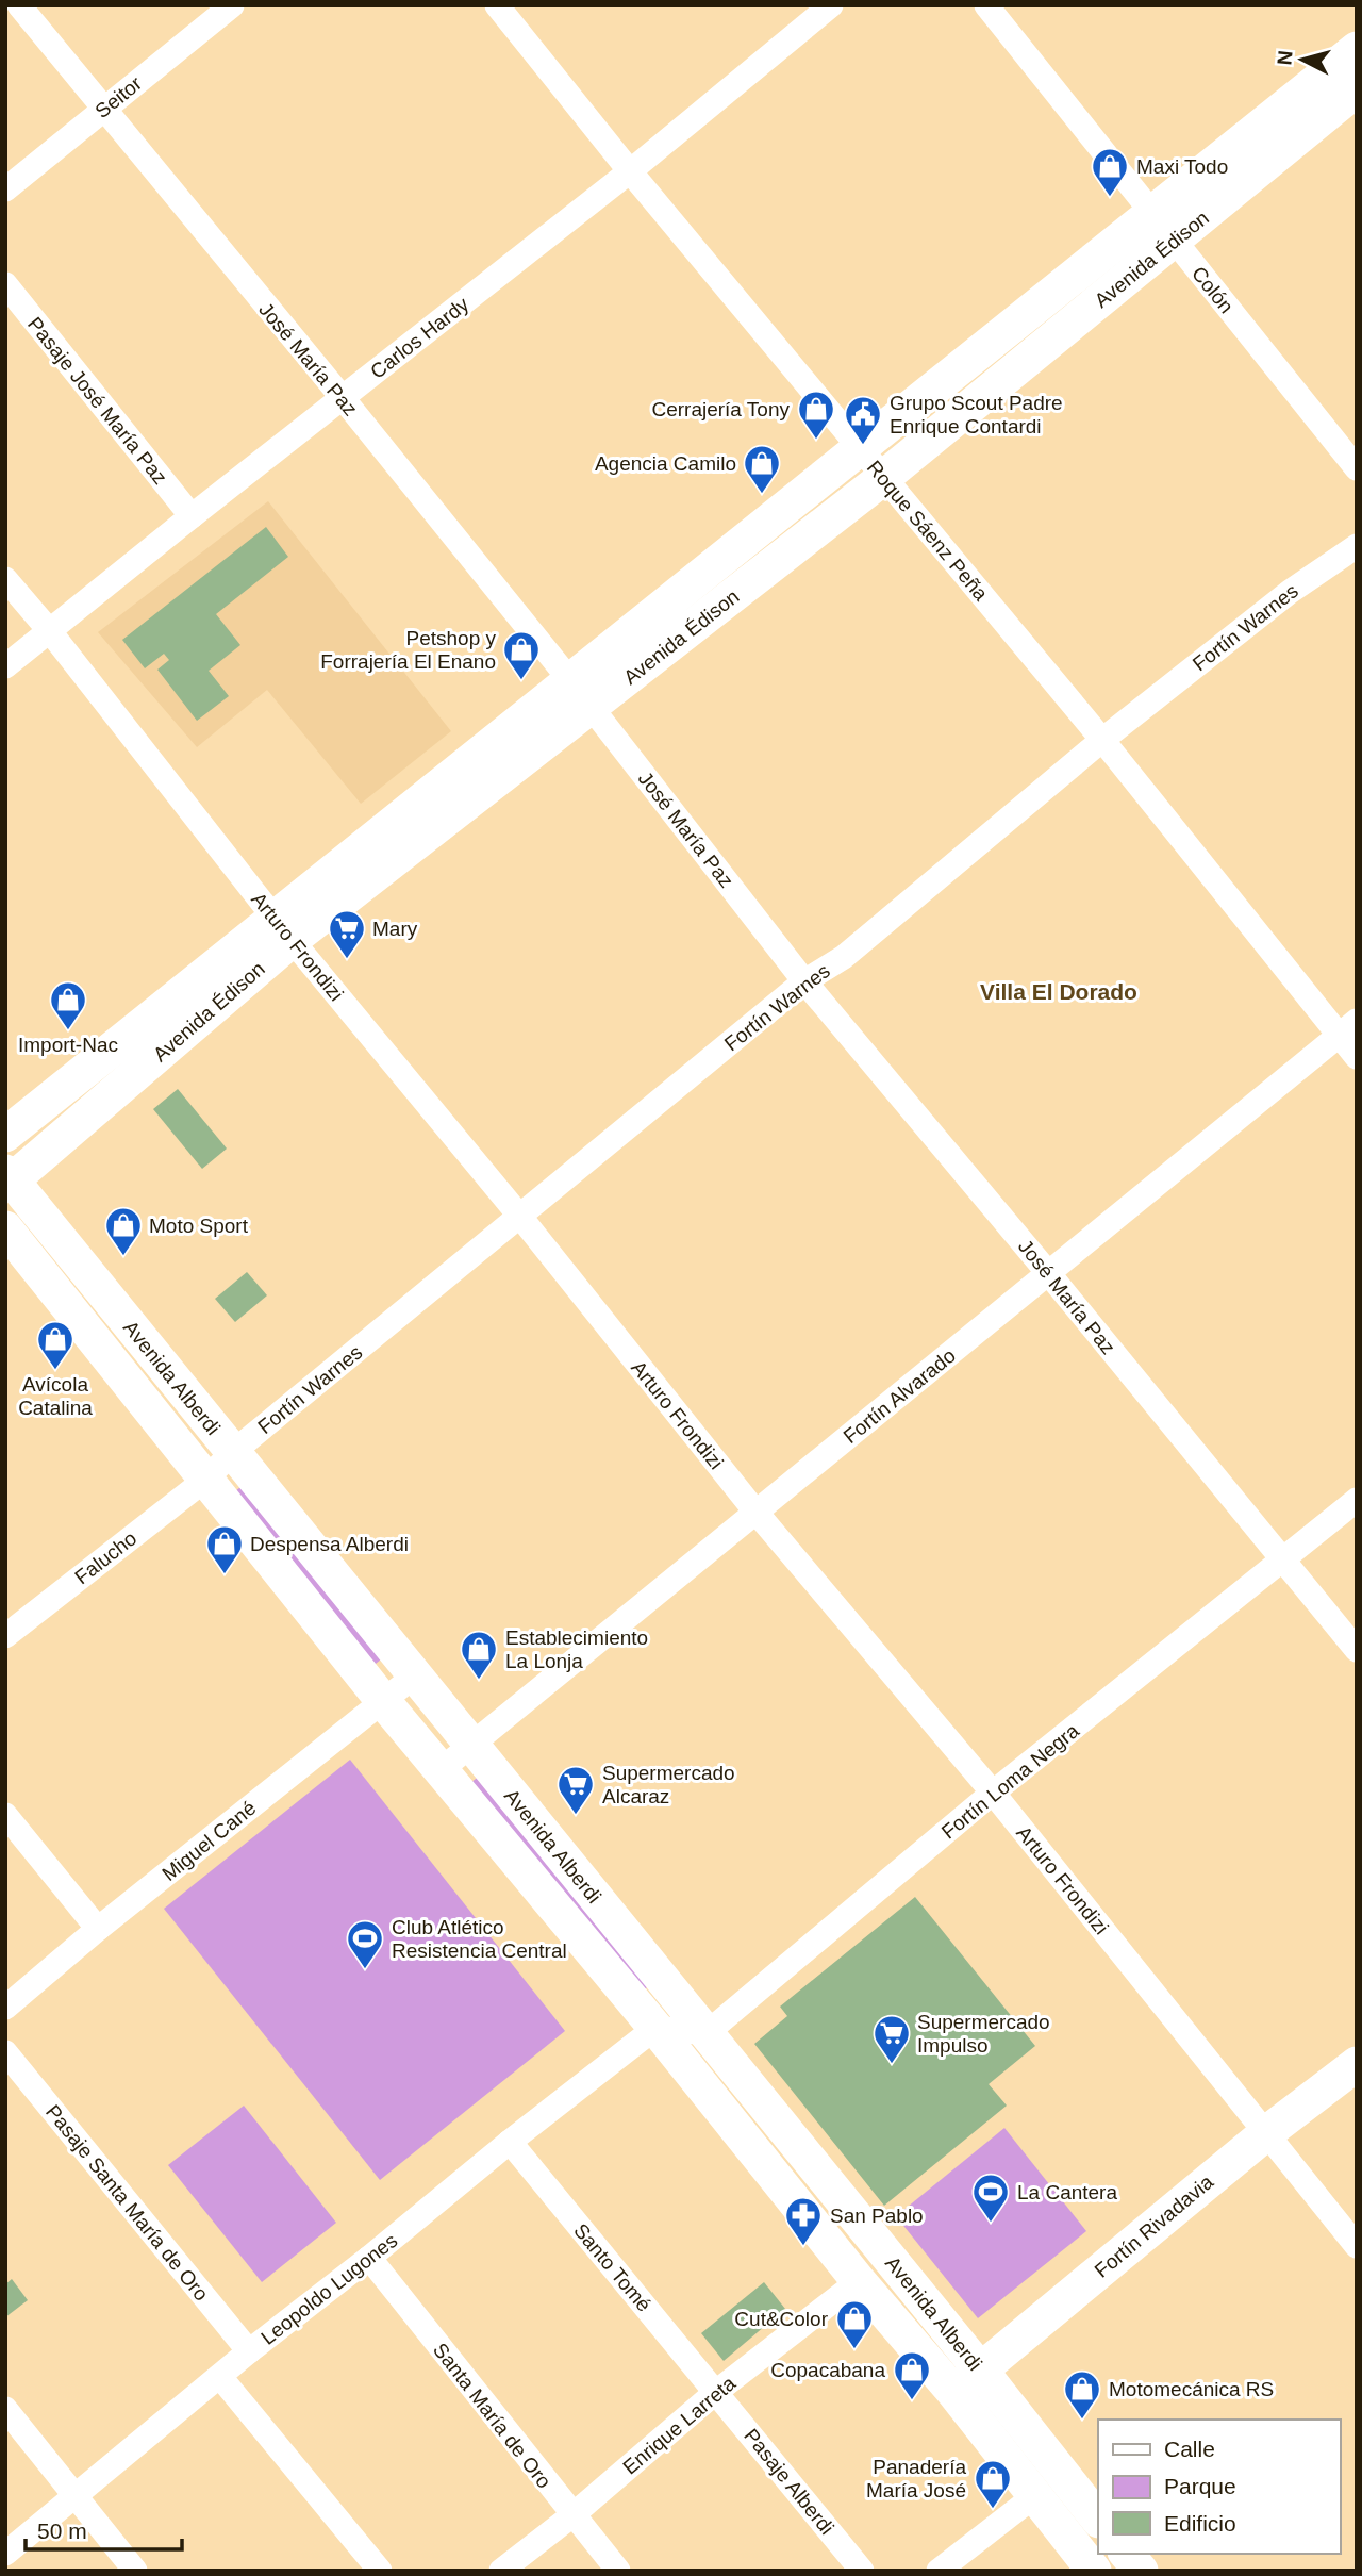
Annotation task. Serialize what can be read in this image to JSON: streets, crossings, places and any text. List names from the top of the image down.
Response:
{
  "streets": {
    "main road": ["Avenida Édison", "Avenida Alberdi", "Fortín Rivadavia"],
    "street": [
      "Seitor",
      "Colón",
      "Carlos Hardy",
      "José María Paz",
      "Pasaje José María Paz",
      "Roque Sáenz Peña",
      "Fortín Warnes",
      "Arturo Frondizi",
      "Fortín Alvarado",
      "Falucho",
      "Fortín Loma Negra",
      "Miguel Cané",
      "Pasaje Santa María de Oro",
      "Santo Tomé",
      "Leopoldo Lugones",
      "Santa María de Oro",
      "Enrique Larreta",
      "Pasaje Alberdi"
    ]
  },
  "crossings": [
    ["Seitor", "José María Paz"],
    ["Avenida Édison", "Colón"],
    ["Avenida Édison", "José María Paz"],
    ["Avenida Édison", "Roque Sáenz Peña"],
    ["Avenida Édison", "Arturo Frondizi"],
    ["Avenida Édison", "Avenida Alberdi"],
    ["Carlos Hardy", "José María Paz"],
    ["Carlos Hardy", "Pasaje José María Paz"],
    ["Carlos Hardy", "Roque Sáenz Peña"],
    ["Carlos Hardy", "Arturo Frondizi"],
    ["José María Paz", "Fortín Warnes"],
    ["José María Paz", "Fortín Alvarado"],
    ["José María Paz", "Fortín Loma Negra"],
    ["Roque Sáenz Peña", "Fortín Warnes"],
    ["Roque Sáenz Peña", "Fortín Alvarado"],
    ["Fortín Warnes", "Arturo Frondizi"],
    ["Fortín Warnes", "Avenida Alberdi"],
    ["Fortín Warnes", "Falucho"],
    ["Arturo Frondizi", "Fortín Alvarado"],
    ["Arturo Frondizi", "Fortín Loma Negra"],
    ["Arturo Frondizi", "Fortín Rivadavia"],
    ["Avenida Alberdi", "Fortín Alvarado"],
    ["Avenida Alberdi", "Falucho"],
    ["Avenida Alberdi", "Fortín Loma Negra"],
    ["Avenida Alberdi", "Miguel Cané"],
    ["Avenida Alberdi", "Fortín Rivadavia"],
    ["Avenida Alberdi", "Leopoldo Lugones"],
    ["Avenida Alberdi", "Enrique Larreta"],
    ["Pasaje Santa María de Oro", "Leopoldo Lugones"],
    ["Santo Tomé", "Leopoldo Lugones"],
    ["Santo Tomé", "Enrique Larreta"],
    ["Santo Tomé", "Pasaje Alberdi"],
    ["Leopoldo Lugones", "Santa María de Oro"],
    ["Santa María de Oro", "Enrique Larreta"],
    ["Enrique Larreta", "Pasaje Alberdi"]
  ],
  "districts": ["Villa El Dorado"],
  "places": {
    "shop": [
      "Maxi Todo",
      "Cerrajería Tony",
      "Agencia Camilo",
      "Petshop y Forrajería El Enano",
      "Import-Nac",
      "Moto Sport",
      "Avícola Catalina",
      "Despensa Alberdi",
      "Establecimiento La Lonja",
      "Cut&Color",
      "Copacabana",
      "Motomecánica RS",
      "Panadería María José"
    ],
    "public building": ["Grupo Scout Padre Enrique Contardi"],
    "supermarket": ["Mary", "Supermercado Alcaraz", "Supermercado Impulso"],
    "sports": ["Club Atlético Resistencia Central", "La Cantera"],
    "pharmacy": ["San Pablo"]
  },
  "legend": ["Calle", "Parque", "Edificio"],
  "scale_bar": "50 m",
  "north": "left"
}
